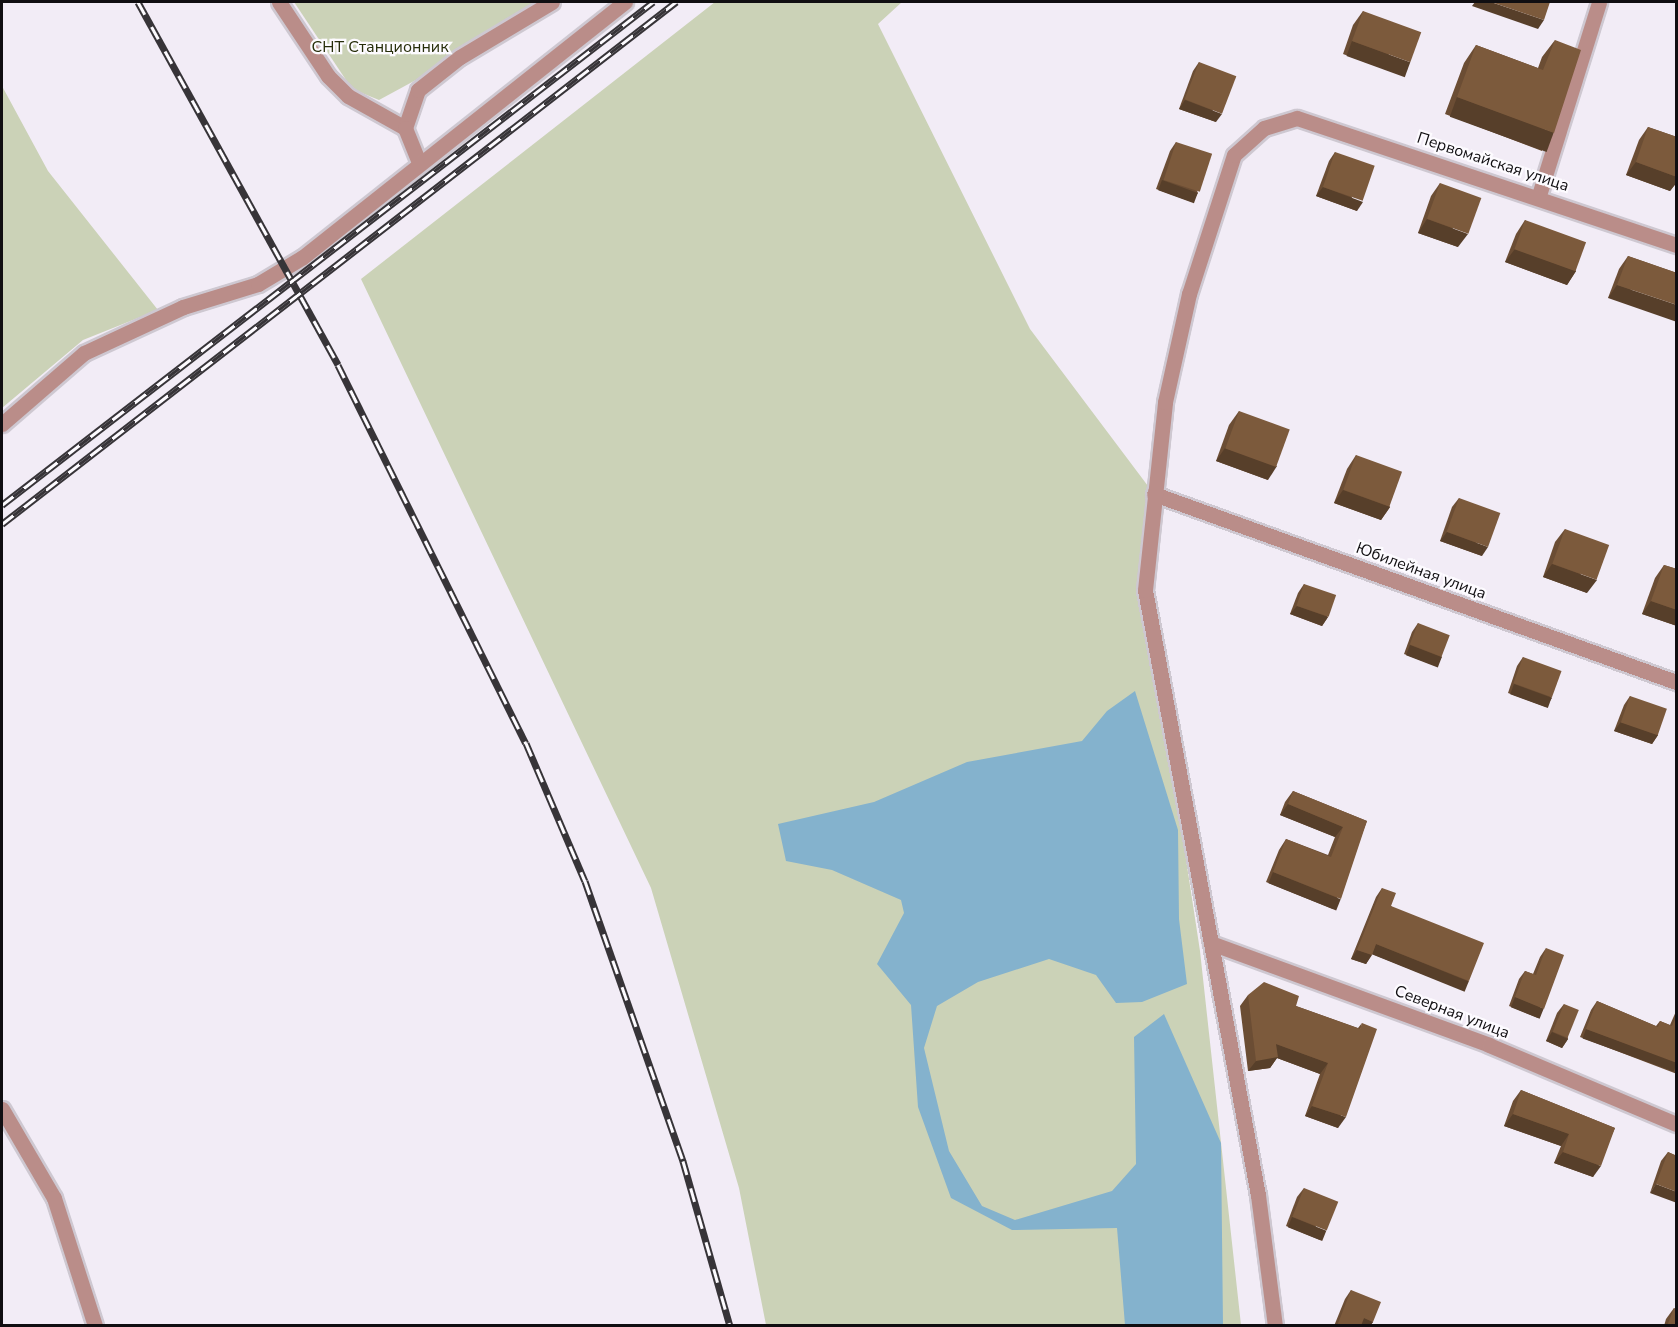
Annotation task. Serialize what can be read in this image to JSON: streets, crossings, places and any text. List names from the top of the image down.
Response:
{
  "streets": {
    "street": ["Первомайская улица", "Юбилейная улица", "Северная улица"]
  },
  "crossings": [
    ["Первомайская улица", "Юбилейная улица"]
  ],
  "parks": ["СНТ Станционник"]
}
